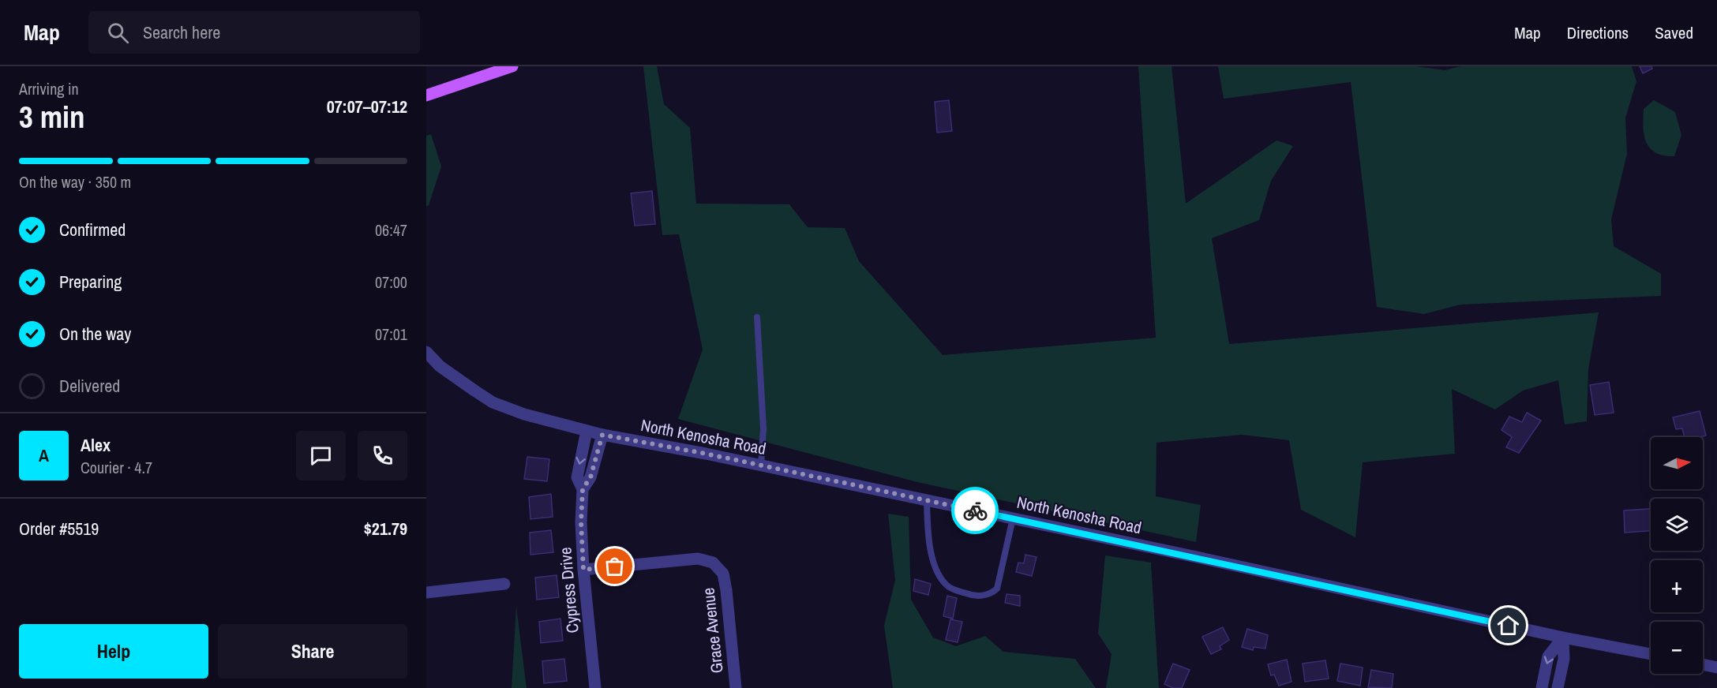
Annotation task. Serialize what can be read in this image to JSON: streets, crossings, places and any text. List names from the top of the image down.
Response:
{
  "streets": {
    "street": ["North Kenosha Road", "Cypress Drive", "Grace Avenue"]
  },
  "crossings": [
    ["North Kenosha Road", "Cypress Drive"],
    ["Cypress Drive", "Grace Avenue"]
  ],
  "north": "right",
  "page": {
    "header": "Map",
    "search": "Search here",
    "nav": ["Map", "Directions", "Saved"],
    "heading": ["3 min", "Arriving in", "07:07–07:12"],
    "panel": [
      "Alex",
      "Courier · 4.7",
      "Order #5519",
      "$21.79"
    ],
    "bar": "On the way · 350 m",
    "list": [
      ["Confirmed", "06:47"],
      ["Preparing", "07:00"],
      ["On the way", "07:01"],
      "Delivered"
    ],
    "round": "A",
    "map_buttons": ["+", "−"],
    "buttons": ["Help", "Share"]
  }
}
